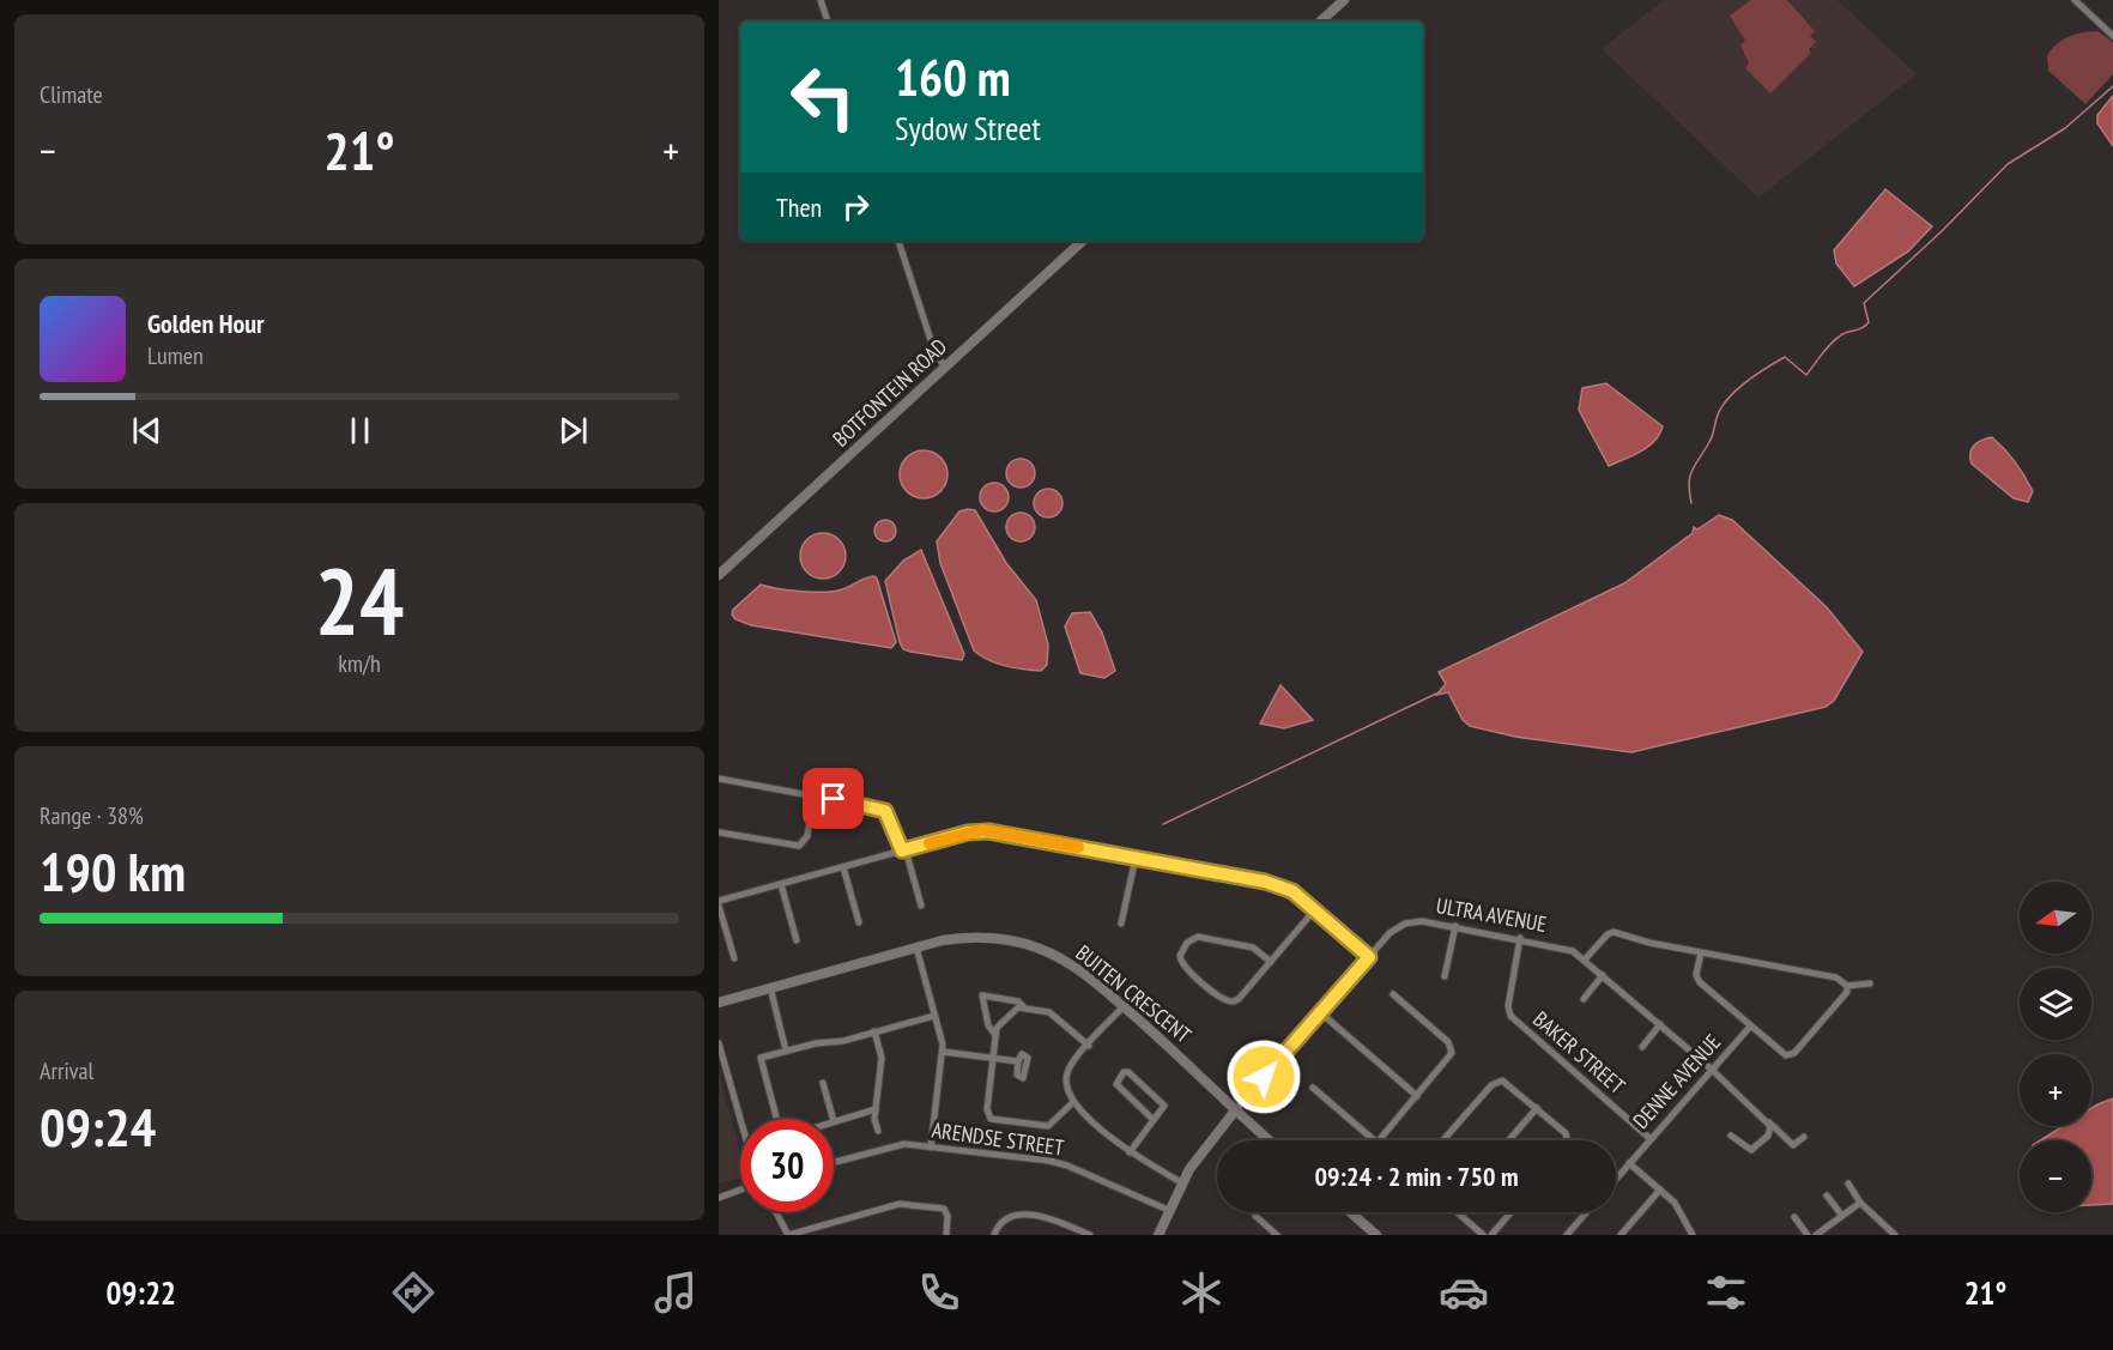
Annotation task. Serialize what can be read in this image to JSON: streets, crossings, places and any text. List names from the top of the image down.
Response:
{
  "streets": {
    "street": [
      "BOTFONTEIN ROAD",
      "ULTRA AVENUE",
      "BUITEN CRESCENT",
      "BAKER STREET",
      "DENNE AVENUE",
      "ARENDSE STREET"
    ]
  },
  "crossings": [
    ["ULTRA AVENUE", "BUITEN CRESCENT"],
    ["ULTRA AVENUE", "BAKER STREET"],
    ["ULTRA AVENUE", "DENNE AVENUE"],
    ["ULTRA AVENUE", "ARENDSE STREET"],
    ["BAKER STREET", "DENNE AVENUE"]
  ],
  "north": "left",
  "page": {
    "tile": [
      "Climate",
      ["24", "km/h"],
      ["Range · 38%", "190 km"],
      ["Arrival", "09:24"]
    ],
    "turn": ["160 m", "Sydow Street"],
    "heat": ["−", "21°", "+"],
    "then": "Then",
    "song": ["Golden Hour", "Lumen"],
    "map_buttons": ["+", "−"],
    "limit": "30",
    "trip": "09:24 · 2 min · 750 m",
    "tabs": ["09:22", "21°"]
  }
}
